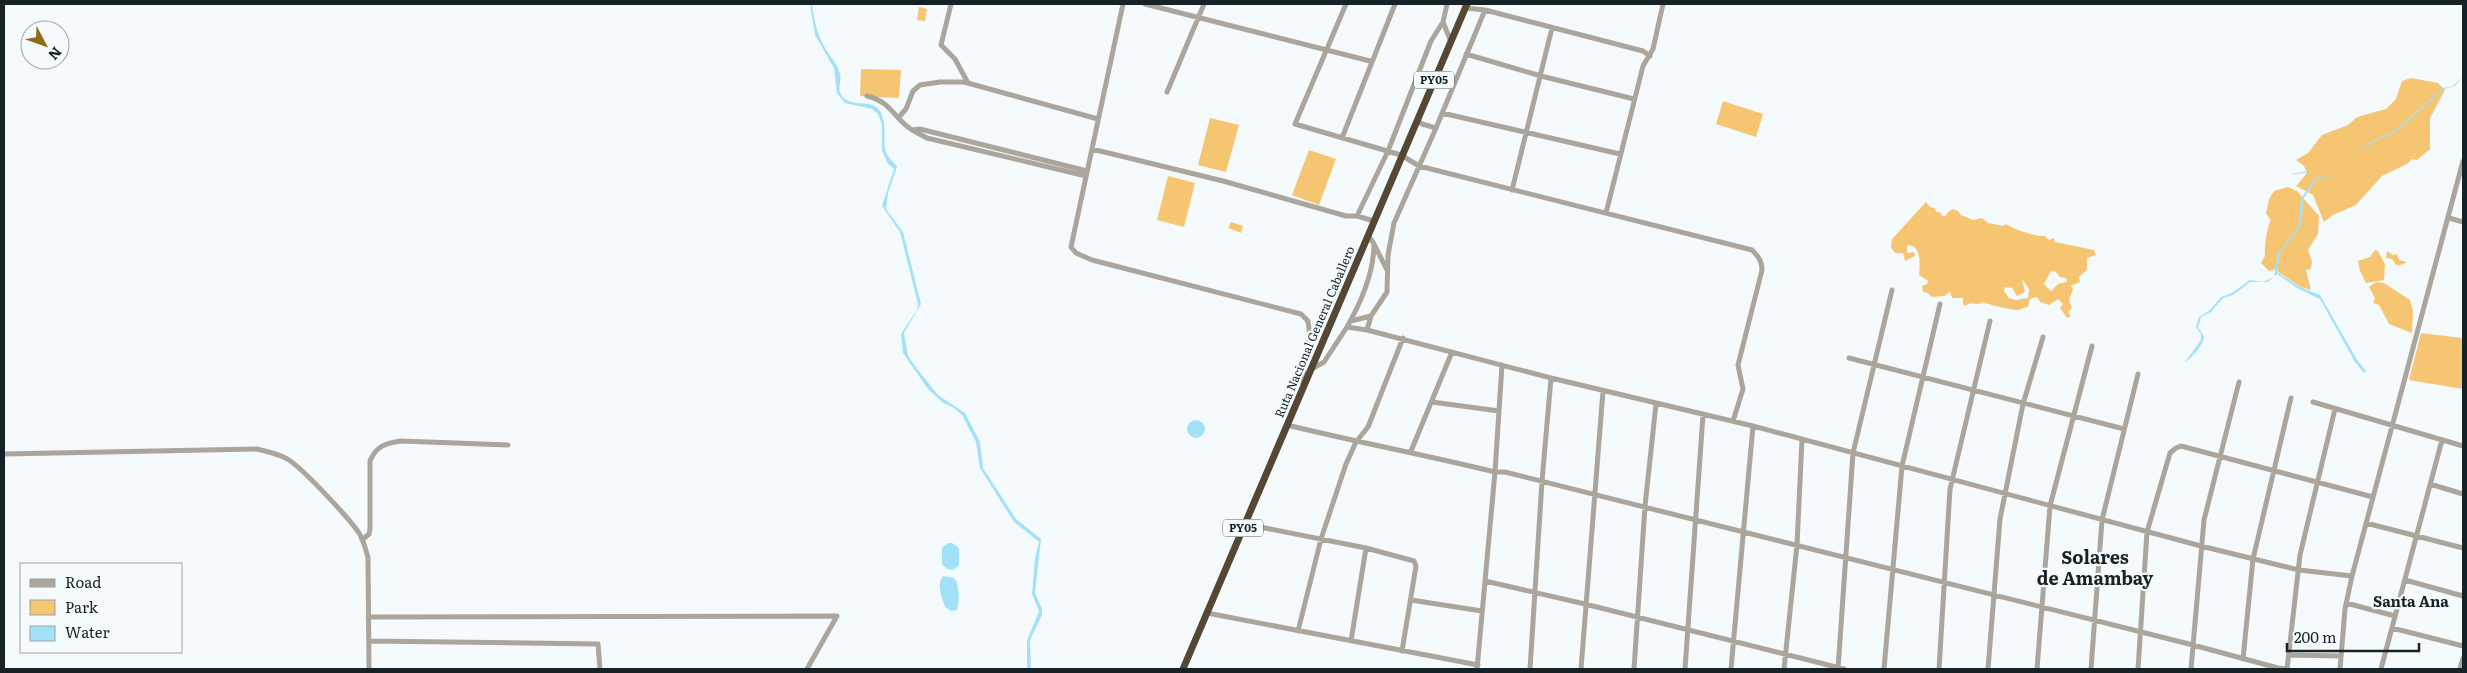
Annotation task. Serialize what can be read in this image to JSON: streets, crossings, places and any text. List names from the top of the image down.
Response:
{
  "streets": {
    "highway": ["PY05", "Ruta Nacional General Caballero"]
  },
  "districts": ["Solares de Amambay", "Santa Ana"],
  "legend": ["Road", "Park", "Water"],
  "scale_bar": "200 m",
  "north": "bottom right"
}
